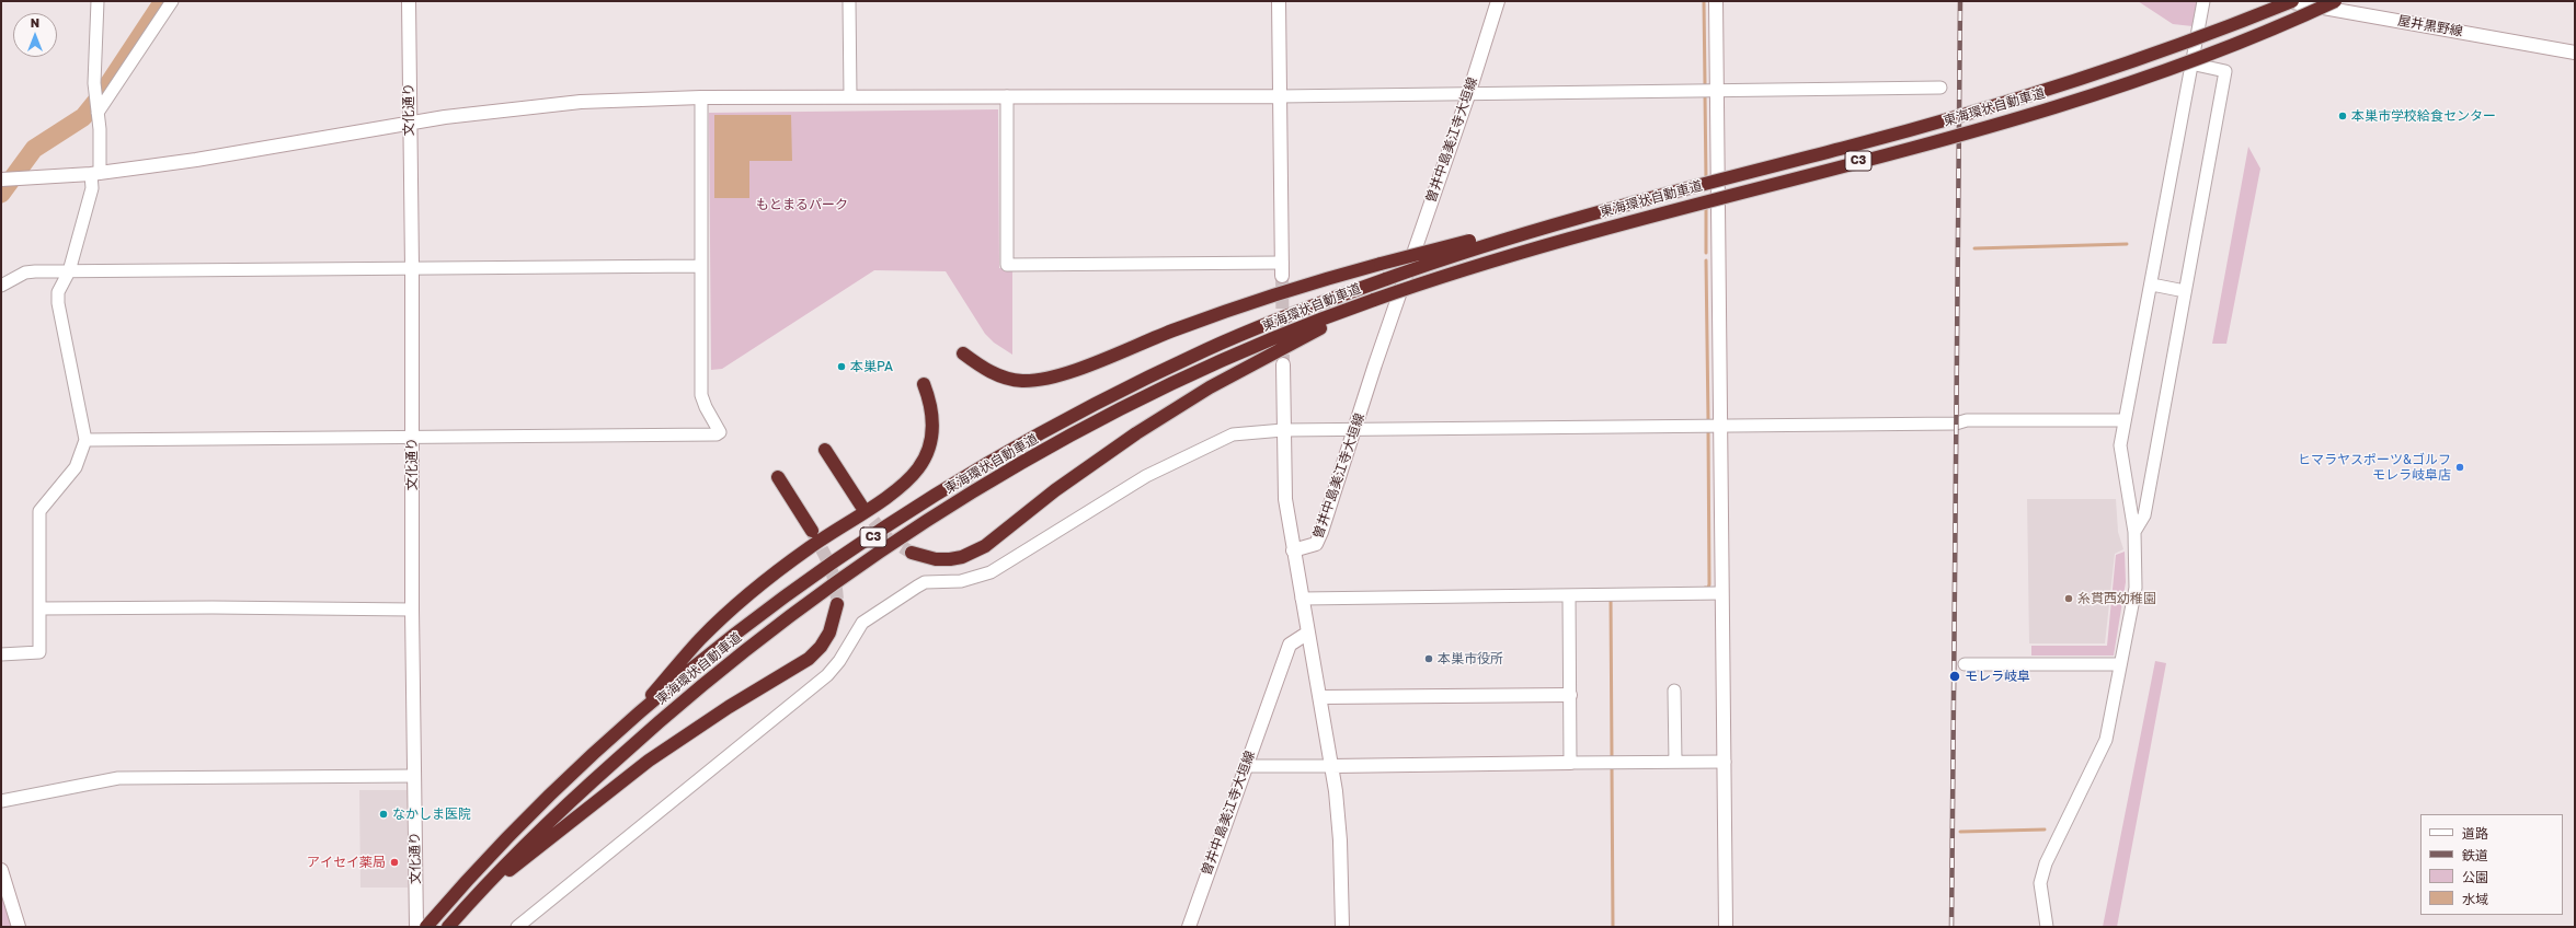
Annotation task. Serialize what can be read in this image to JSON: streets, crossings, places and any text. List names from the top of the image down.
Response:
{
  "streets": {
    "highway": ["東海環状自動車道", "C3"],
    "street": ["屋井黒野線", "文化通り", "曽井中島美江寺大垣線"]
  },
  "crossings": [
    ["屋井黒野線", "東海環状自動車道"]
  ],
  "parks": ["もとまるパーク"],
  "places": [
    "本巣市学校給食センター",
    "本巣PA",
    "ヒマラヤスポーツ&ゴルフ モレラ岐阜店",
    "糸貫西幼稚園",
    "本巣市役所",
    "モレラ岐阜",
    "なかしま医院",
    "アイセイ薬局"
  ],
  "legend": [
    "道路",
    "鉄道",
    "公園",
    "水域"
  ],
  "north": "top"
}
